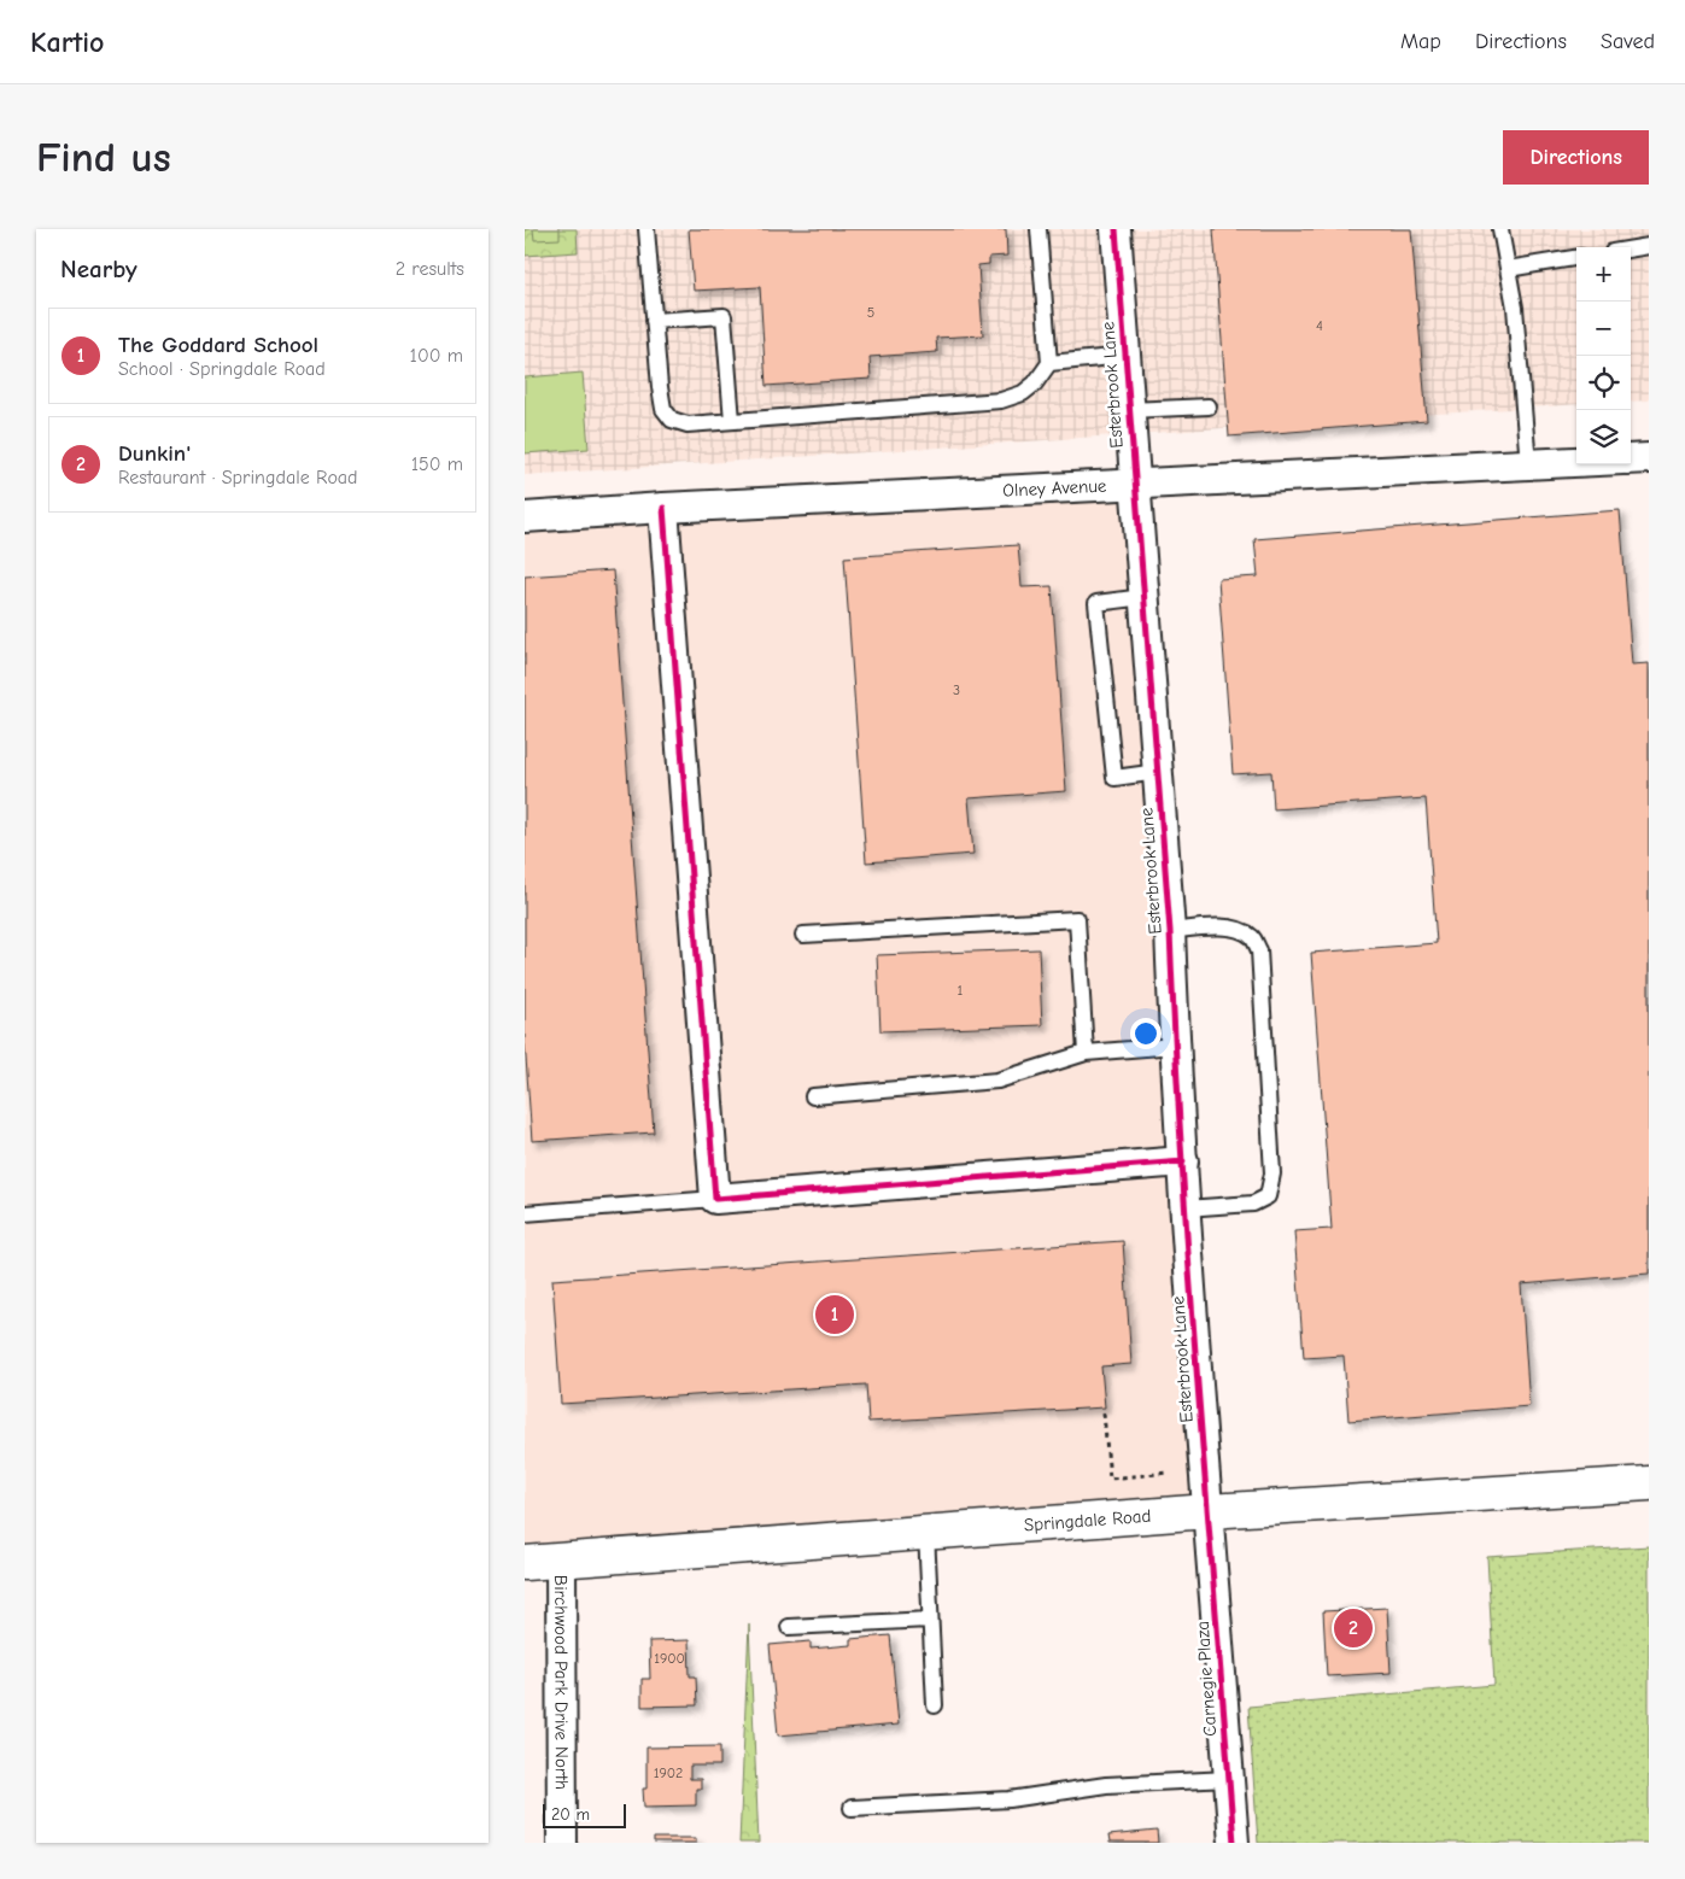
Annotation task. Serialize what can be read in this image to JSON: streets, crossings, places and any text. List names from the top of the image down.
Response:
{
  "streets": {
    "main road": ["Springdale Road"],
    "street": [
      "Esterbrook Lane",
      "Olney Avenue",
      "Carnegie Plaza",
      "Birchwood Park Drive North"
    ]
  },
  "crossings": [
    ["Esterbrook Lane", "Olney Avenue"],
    ["Esterbrook Lane", "Springdale Road"],
    ["Esterbrook Lane", "Carnegie Plaza"],
    ["Springdale Road", "Carnegie Plaza"],
    ["Springdale Road", "Birchwood Park Drive North"]
  ],
  "house_numbers": [
    "5",
    "4",
    "3",
    "1",
    "1900",
    "1902"
  ],
  "scale_bar": "20 m",
  "page": {
    "header": "Kartio",
    "nav": ["Map", "Directions", "Saved"],
    "buttons": "Directions",
    "title": "Find us",
    "heading": ["Nearby", "2 results"],
    "map_buttons": ["+", "−"],
    "list": [
      {
        "mark": "1",
        "name": "The Goddard School",
        "note": "School · Springdale Road",
        "value": "100 m"
      },
      {
        "mark": "2",
        "name": "Dunkin'",
        "note": "Restaurant · Springdale Road",
        "value": "150 m"
      }
    ],
    "pins": ["1", "2"],
    "scale": "20 m"
  }
}
